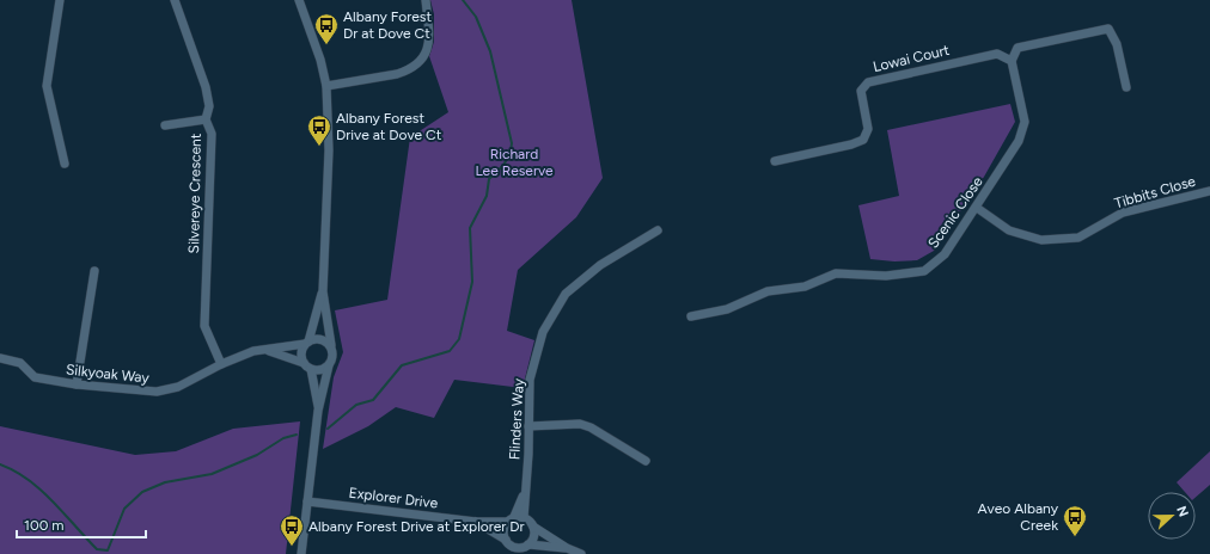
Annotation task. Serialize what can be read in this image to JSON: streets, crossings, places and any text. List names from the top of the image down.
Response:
{
  "streets": {
    "street": [
      "Lowai Court",
      "Tibbits Close",
      "Silvereye Crescent",
      "Scenic Close",
      "Silkyoak Way",
      "Flinders Way",
      "Explorer Drive"
    ]
  },
  "crossings": [
    ["Lowai Court", "Scenic Close"],
    ["Tibbits Close", "Scenic Close"],
    ["Silvereye Crescent", "Silkyoak Way"],
    ["Flinders Way", "Explorer Drive"]
  ],
  "parks": ["Richard Lee Reserve"],
  "places": {
    "bus stop": [
      "Albany Forest Dr at Dove Ct",
      "Albany Forest Drive at Dove Ct",
      "Aveo Albany Creek",
      "Albany Forest Drive at Explorer Dr"
    ]
  },
  "scale_bar": "100 m",
  "north": "right"
}
